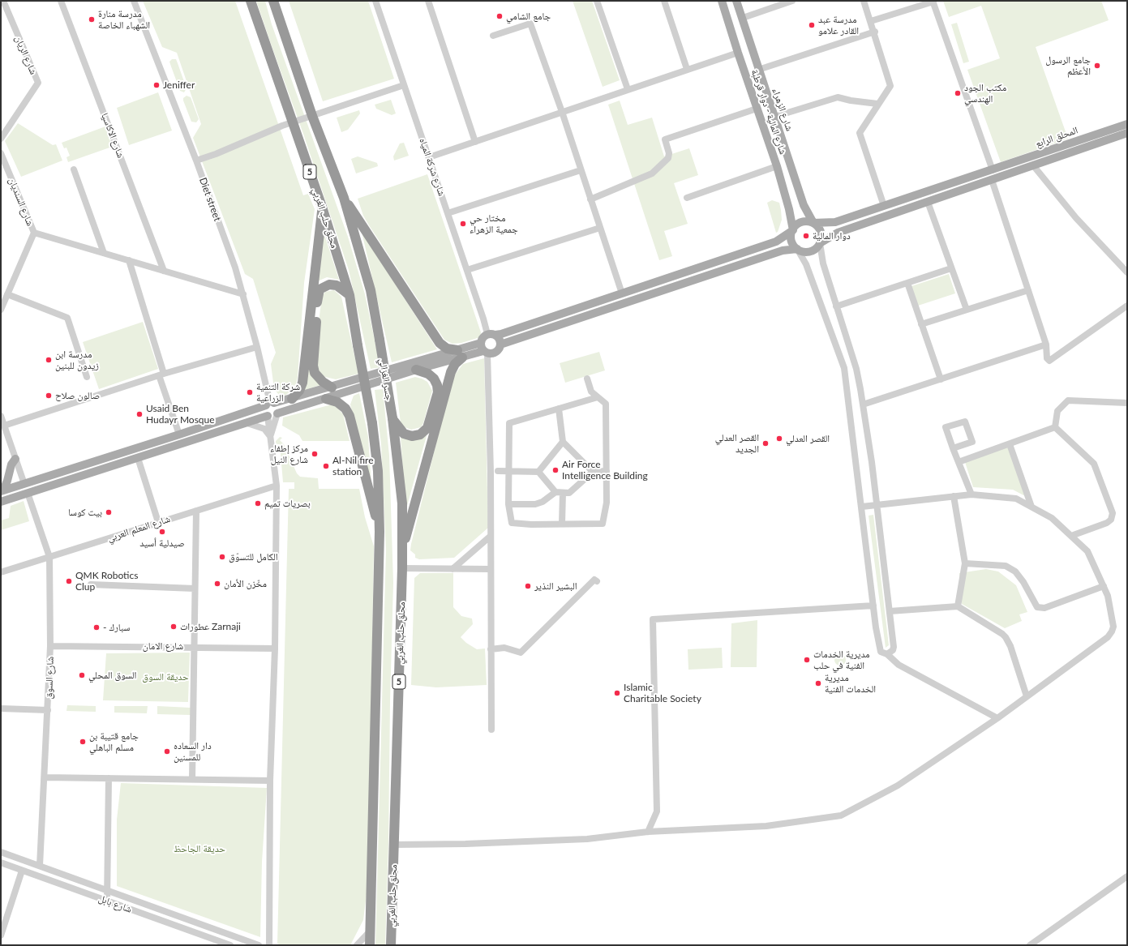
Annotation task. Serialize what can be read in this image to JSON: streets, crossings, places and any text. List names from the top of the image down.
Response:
{
  "streets": {
    "highway": ["5", "محلق حلب الغربي", "جسر الغزالي"],
    "main road": ["شارع الزهراء", "شارع المالية - دوار قرطبة", "المحلق الرابع"],
    "street": [
      "شارع الريان",
      "شارع الاكاسيا",
      "شارع شركة المياه",
      "Diet street",
      "شارع السنديان",
      "شارع المعلم العربي",
      "شارع الامان",
      "شارع السوق",
      "شارع بابل"
    ]
  },
  "crossings": [
    ["شارع الزهراء", "شارع المالية - دوار قرطبة"],
    ["شارع الزهراء", "المحلق الرابع"],
    ["شارع المالية - دوار قرطبة", "المحلق الرابع"],
    ["5", "محلق حلب الغربي"],
    ["5", "جسر الغزالي"],
    ["محلق حلب الغربي", "جسر الغزالي"],
    ["شارع المعلم العربي", "شارع السوق"],
    ["شارع الامان", "شارع السوق"]
  ],
  "parks": ["حديقة السوق", "حديقة الجاحظ"],
  "places": [
    "جامع الشامي",
    "مدرسة منارة الشهباء الخاصة",
    "مدرسة عبد القادر علامو",
    "جامع الرسول الأعظم",
    "Jeniffer",
    "مكتب الجود الهندسي",
    "مختار حي جمعية الزهراء",
    "دوار المالية",
    "مدرسة ابن زيدون للبنين",
    "شركة التنمية الزراعية",
    "صالون صلاح",
    "Usaid Ben Hudayr Mosque",
    "القصر العدلي",
    "القصر العدلي الجديد",
    "مركز إطفاء شارع النيل",
    "Al-Nil fire station",
    "Air Force Intelligence Building",
    "بصريات تميم",
    "بيت كوسا",
    "صيدلية أسيد",
    "الكامل للتسوّق",
    "QMK Robotics Clup",
    "مخّزن الأمان",
    "البشير النذير",
    "عطورات Zarnaji",
    "- سبارك",
    "مديرية الخدمات الفنية في حلب",
    "السوق المحلي",
    "مديرية الخدمات الفنية",
    "Islamic Charitable Society",
    "جامع قتيبة بن مسلم الباهلي",
    "دار السعاده للمسنين"
  ]
}
